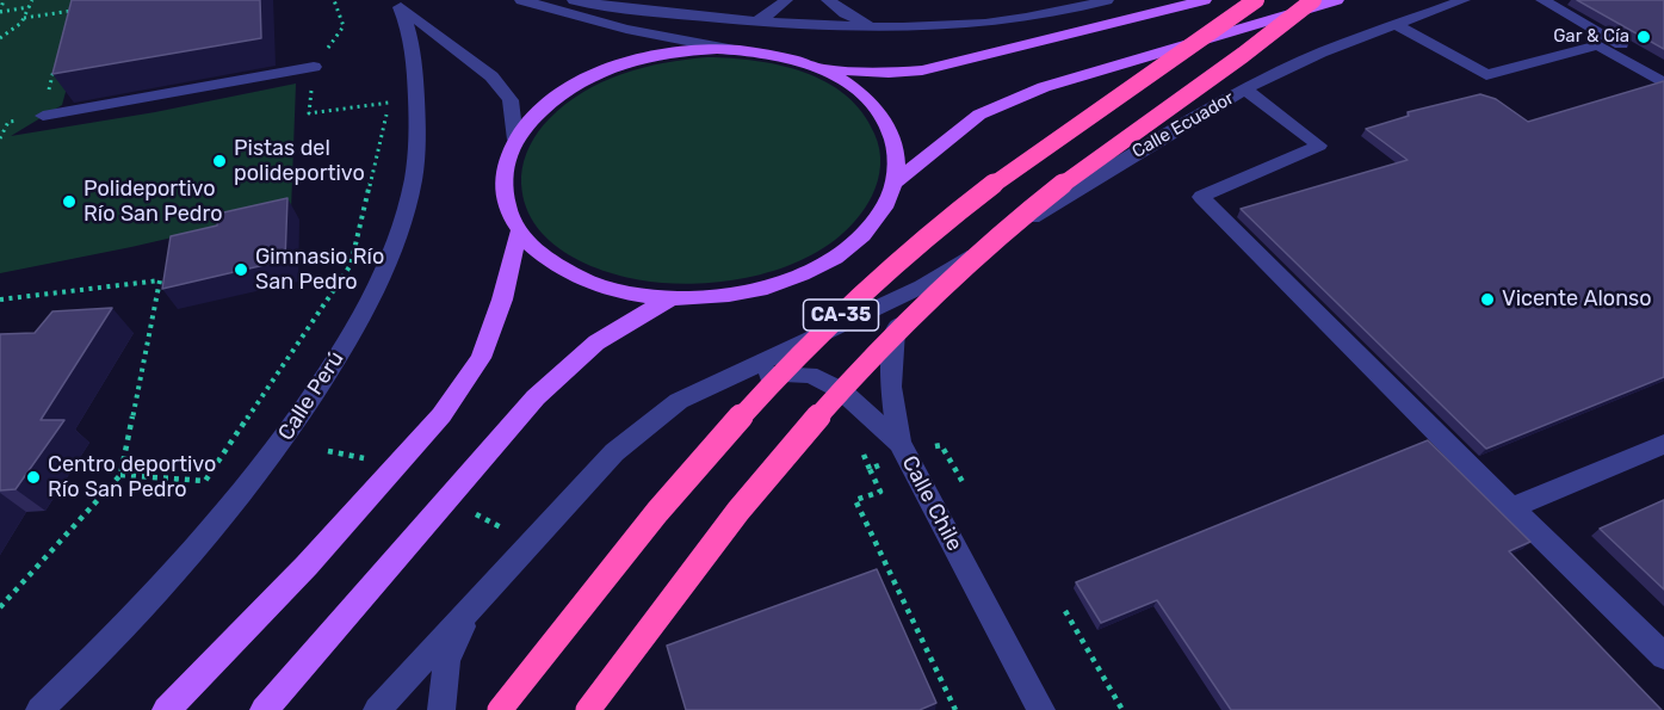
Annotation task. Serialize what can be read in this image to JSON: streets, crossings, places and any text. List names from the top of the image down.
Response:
{
  "streets": {
    "highway": ["CA-35"],
    "street": ["Calle Ecuador", "Calle Perú", "Calle Chile"]
  },
  "crossings": [
    ["Calle Ecuador", "Calle Chile"]
  ],
  "places": [
    "Gar & Cía",
    "Pistas del polideportivo",
    "Polideportivo Río San Pedro",
    "Gimnasio Río San Pedro",
    "Vicente Alonso",
    "Centro deportivo Río San Pedro"
  ]
}
